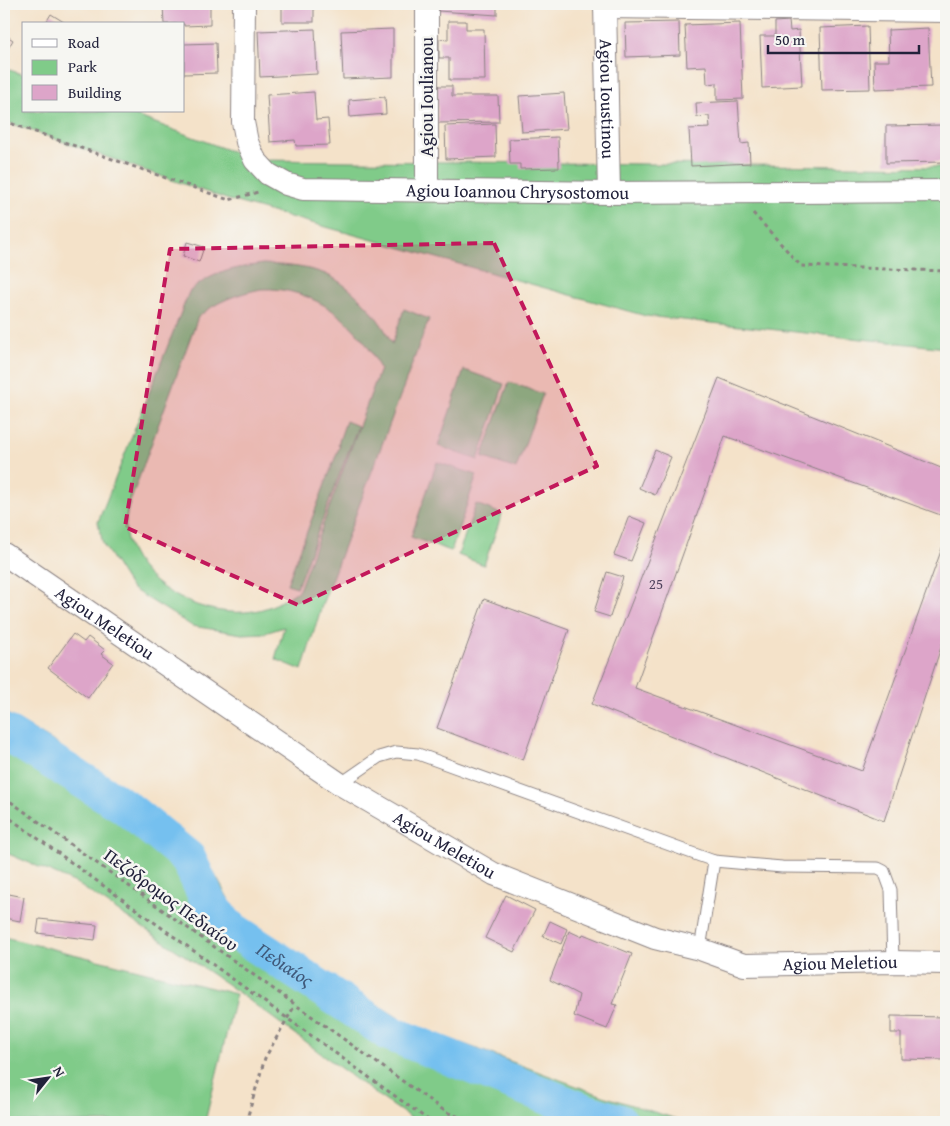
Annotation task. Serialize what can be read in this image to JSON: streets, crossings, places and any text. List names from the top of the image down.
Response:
{
  "streets": {
    "street": [
      "Agiou Ioulianou",
      "Agiou Ioustinou",
      "Agiou Ioannou Chrysostomou",
      "Agiou Meletiou"
    ],
    "path": ["Πεζόδρομος Πεδιαίου"]
  },
  "crossings": [
    ["Agiou Ioulianou", "Agiou Ioannou Chrysostomou"],
    ["Agiou Ioustinou", "Agiou Ioannou Chrysostomou"]
  ],
  "water": ["Πεδιαίος"],
  "house_numbers": ["25"],
  "legend": ["Road", "Park", "Building"],
  "scale_bar": "50 m",
  "north": "top right"
}
